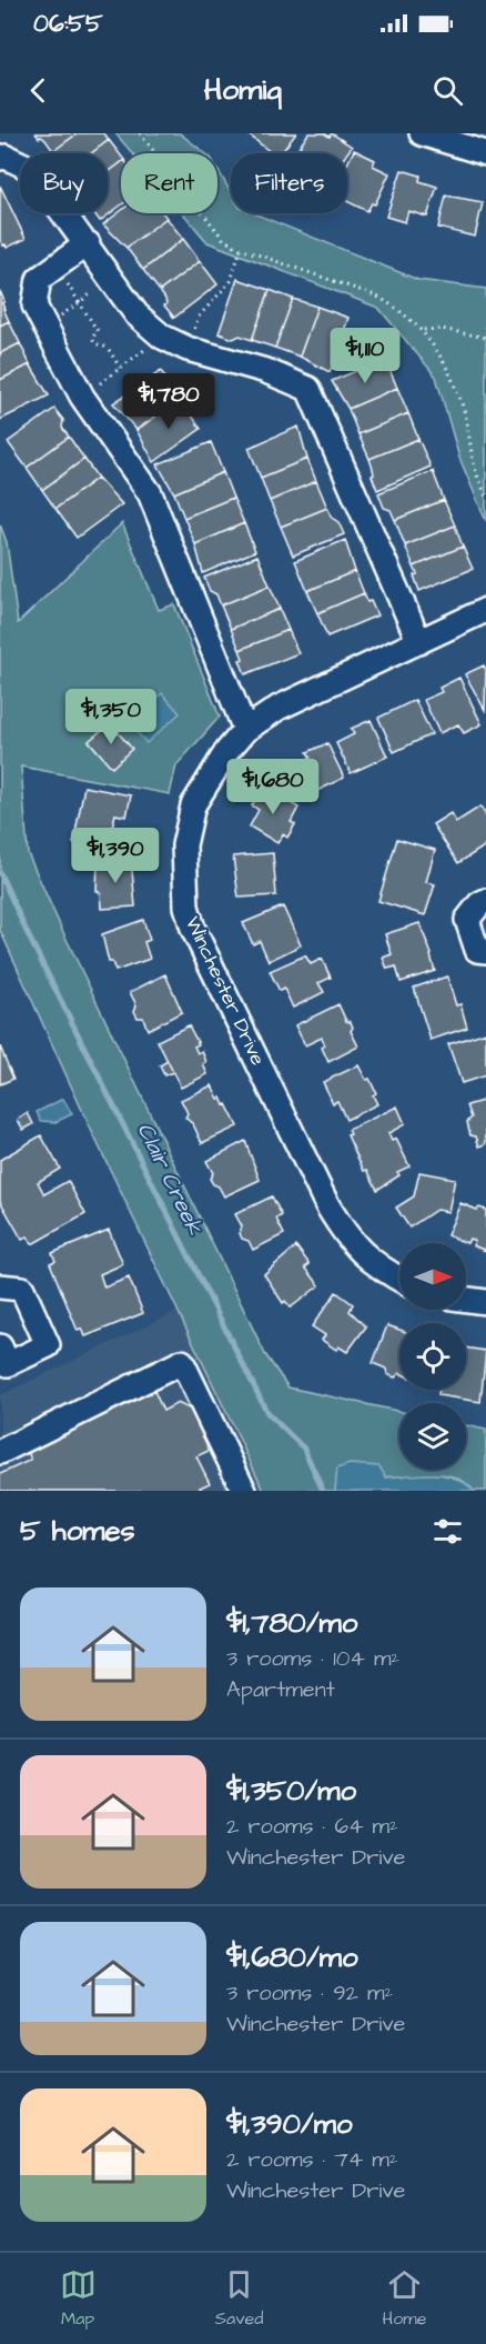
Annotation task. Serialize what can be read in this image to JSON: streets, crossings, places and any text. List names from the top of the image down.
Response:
{
  "streets": {
    "street": ["Winchester Drive"]
  },
  "water": ["Clair Creek"],
  "north": "right",
  "page": {
    "status": "06:55",
    "header": "Homiq",
    "chip": ["Buy", "Rent", "Filters"],
    "price": [
      "$1,110",
      "$1,780",
      "$1,350",
      "$1,680",
      "$1,390"
    ],
    "heading": "5 homes",
    "list": [
      {
        "name": "$1,780/mo",
        "note": "3 rooms · 104 m² · Apartment"
      },
      {
        "name": "$1,350/mo",
        "note": "2 rooms · 64 m² · Winchester Drive"
      },
      {
        "name": "$1,680/mo",
        "note": "3 rooms · 92 m² · Winchester Drive"
      },
      {
        "name": "$1,390/mo",
        "note": "2 rooms · 74 m² · Winchester Drive"
      }
    ],
    "tabs": ["Map", "Saved", "Home"]
  }
}
